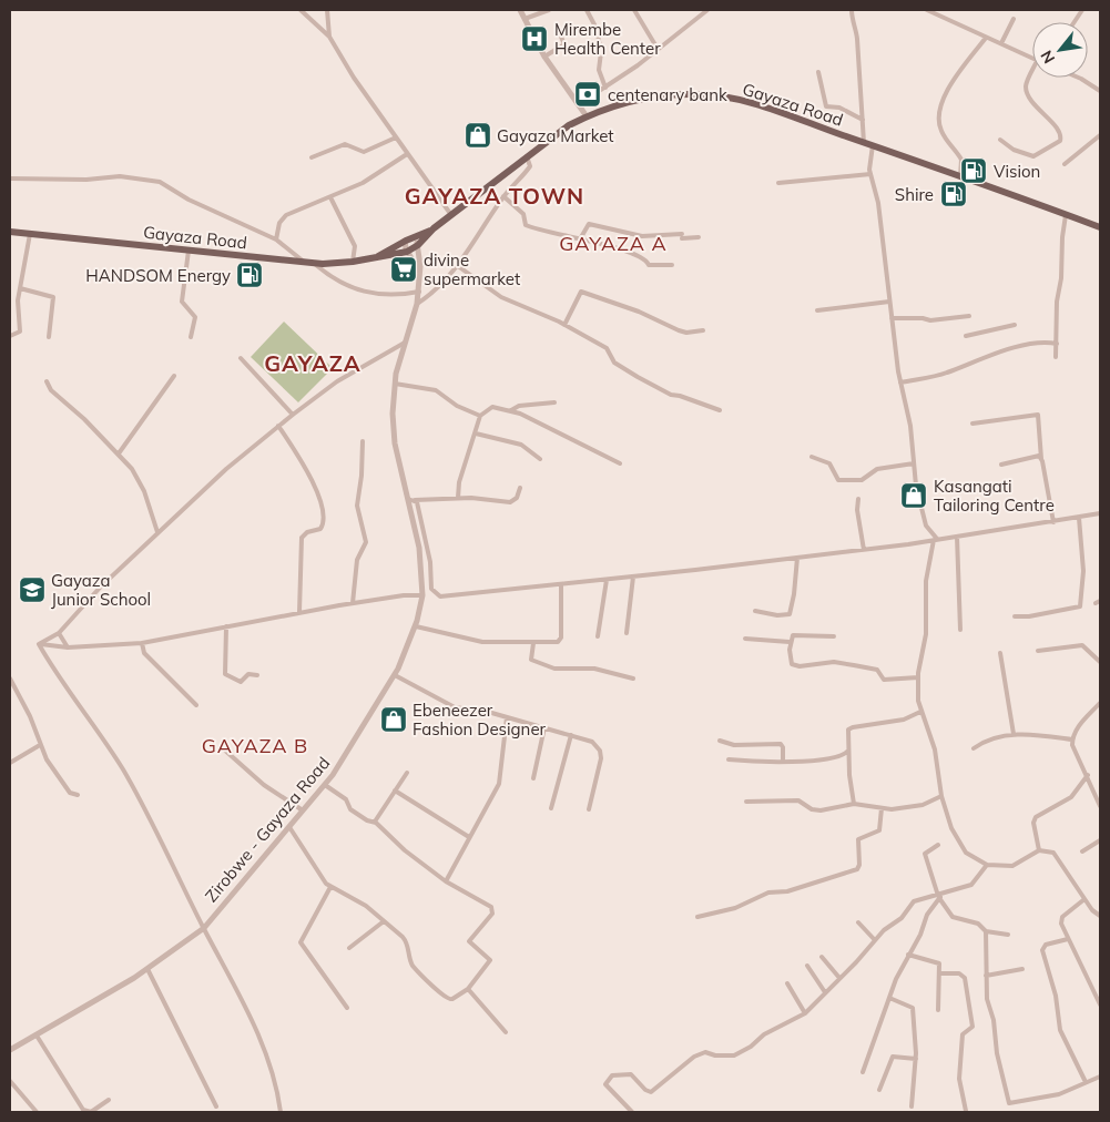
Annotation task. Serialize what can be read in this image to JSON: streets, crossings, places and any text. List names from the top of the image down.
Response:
{
  "streets": {
    "main road": ["Gayaza Road"],
    "street": ["Zirobwe - Gayaza Road"]
  },
  "crossings": [
    ["Gayaza Road", "Zirobwe - Gayaza Road"]
  ],
  "districts": [
    "GAYAZA TOWN",
    "GAYAZA A",
    "GAYAZA",
    "GAYAZA B"
  ],
  "places": {
    "hospital": ["Mirembe Health Center"],
    "bank": ["centenary bank"],
    "shop": ["Gayaza Market", "Kasangati Tailoring Centre", "Ebeneezer Fashion Designer"],
    "fuel station": ["Vision", "Shire", "HANDSOM Energy"],
    "supermarket": ["divine supermarket"],
    "school or university": ["Gayaza Junior School"]
  },
  "north": "bottom left"
}
